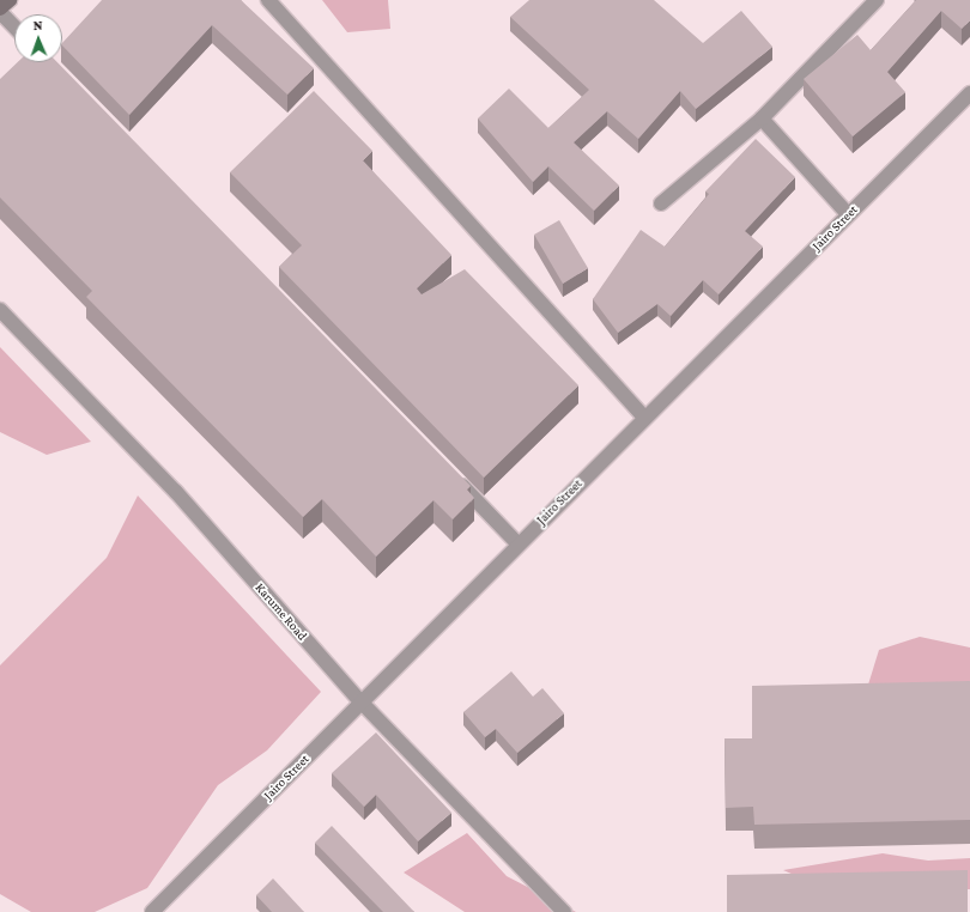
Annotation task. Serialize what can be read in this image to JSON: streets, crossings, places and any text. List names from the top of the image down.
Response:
{
  "streets": {
    "street": ["Jairo Street", "Karume Road"]
  },
  "crossings": [
    ["Jairo Street", "Karume Road"]
  ],
  "north": "top"
}
